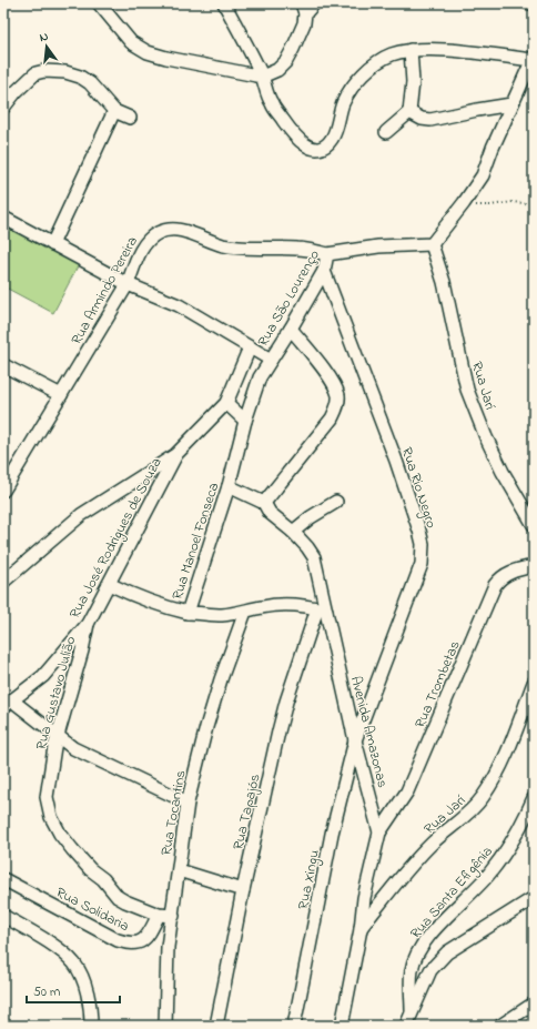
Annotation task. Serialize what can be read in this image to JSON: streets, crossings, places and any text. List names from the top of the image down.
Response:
{
  "streets": {
    "street": [
      "Rua Armindo Pereira",
      "Rua São Lourenço",
      "Rua Jarí",
      "Rua Rio Negro",
      "Rua José Rodrigues de Souza",
      "Rua Manoel Fonseca",
      "Rua Trombetas",
      "Rua Gustavo Julião",
      "Avenida Amazonas",
      "Rua Tapajós",
      "Rua Tocantins",
      "Rua Xingu",
      "Rua Santa Efigênia",
      "Rua Solidaria"
    ]
  },
  "crossings": [
    ["Rua Armindo Pereira", "Rua São Lourenço"],
    ["Rua São Lourenço", "Rua Jarí"],
    ["Rua São Lourenço", "Rua Rio Negro"],
    ["Rua São Lourenço", "Rua Manoel Fonseca"],
    ["Rua Jarí", "Avenida Amazonas"],
    ["Rua Rio Negro", "Avenida Amazonas"],
    ["Rua Rio Negro", "Rua Xingu"],
    ["Rua José Rodrigues de Souza", "Rua Gustavo Julião"],
    ["Rua Manoel Fonseca", "Avenida Amazonas"],
    ["Rua Manoel Fonseca", "Rua Tapajós"],
    ["Rua Manoel Fonseca", "Rua Tocantins"],
    ["Rua Trombetas", "Avenida Amazonas"],
    ["Rua Gustavo Julião", "Rua Tocantins"],
    ["Rua Gustavo Julião", "Rua Solidaria"],
    ["Avenida Amazonas", "Rua Tapajós"],
    ["Avenida Amazonas", "Rua Xingu"]
  ],
  "scale_bar": "50 m",
  "north": "top"
}
